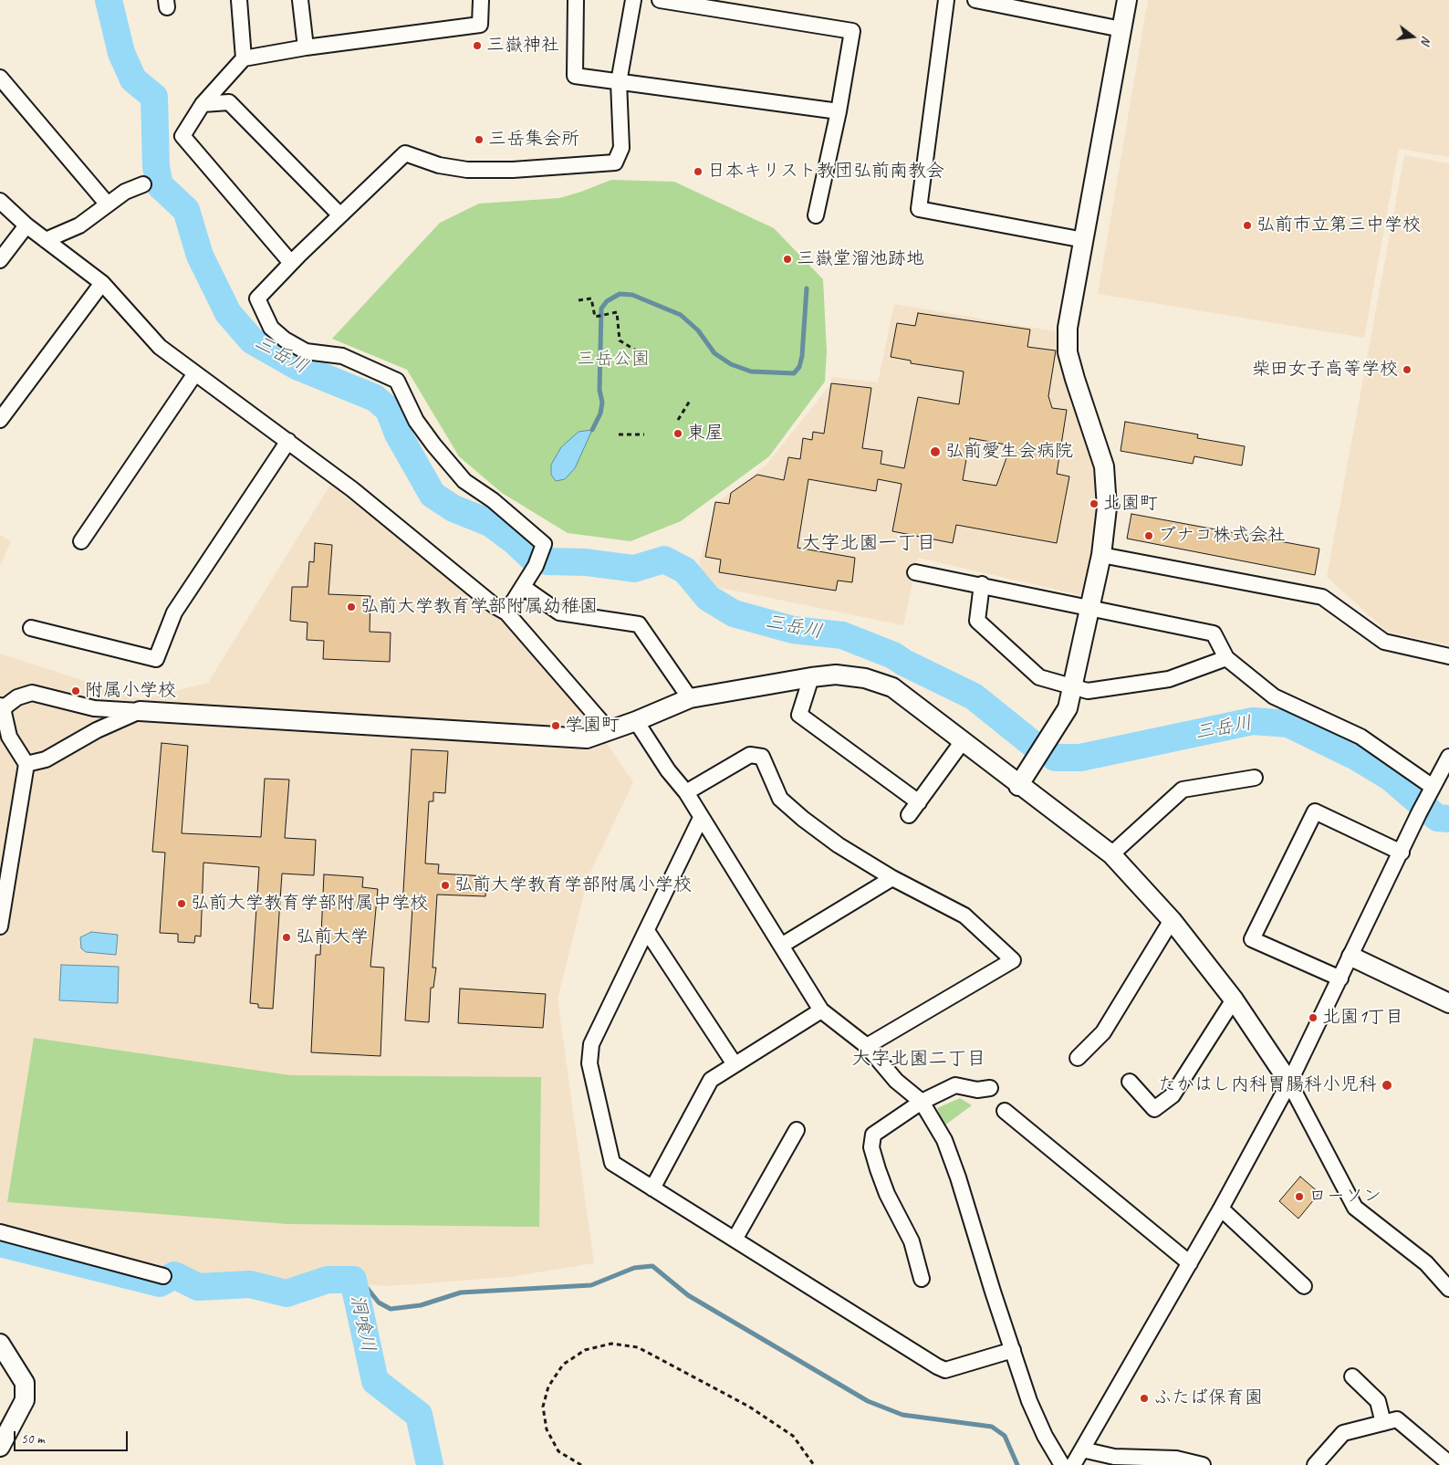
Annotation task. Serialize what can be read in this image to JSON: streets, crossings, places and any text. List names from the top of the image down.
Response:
{
  "districts": ["大字北園一丁目", "大字北園二丁目"],
  "water": ["三岳川", "洞喰川"],
  "parks": ["三岳公園"],
  "places": [
    "三嶽神社",
    "三岳集会所",
    "日本キリスト教団弘前南教会",
    "弘前市立第三中学校",
    "三嶽堂溜池跡地",
    "柴田女子高等学校",
    "東屋",
    "弘前愛生会病院",
    "北園町",
    "ブナコ株式会社",
    "弘前大学教育学部附属幼稚園",
    "附属小学校",
    "学園町",
    "弘前大学教育学部附属小学校",
    "弘前大学教育学部附属中学校",
    "弘前大学",
    "北園1丁目",
    "たかはし内科胃腸科小児科",
    "ローソン",
    "ふたば保育園"
  ],
  "scale_bar": "50 m",
  "north": "right"
}
